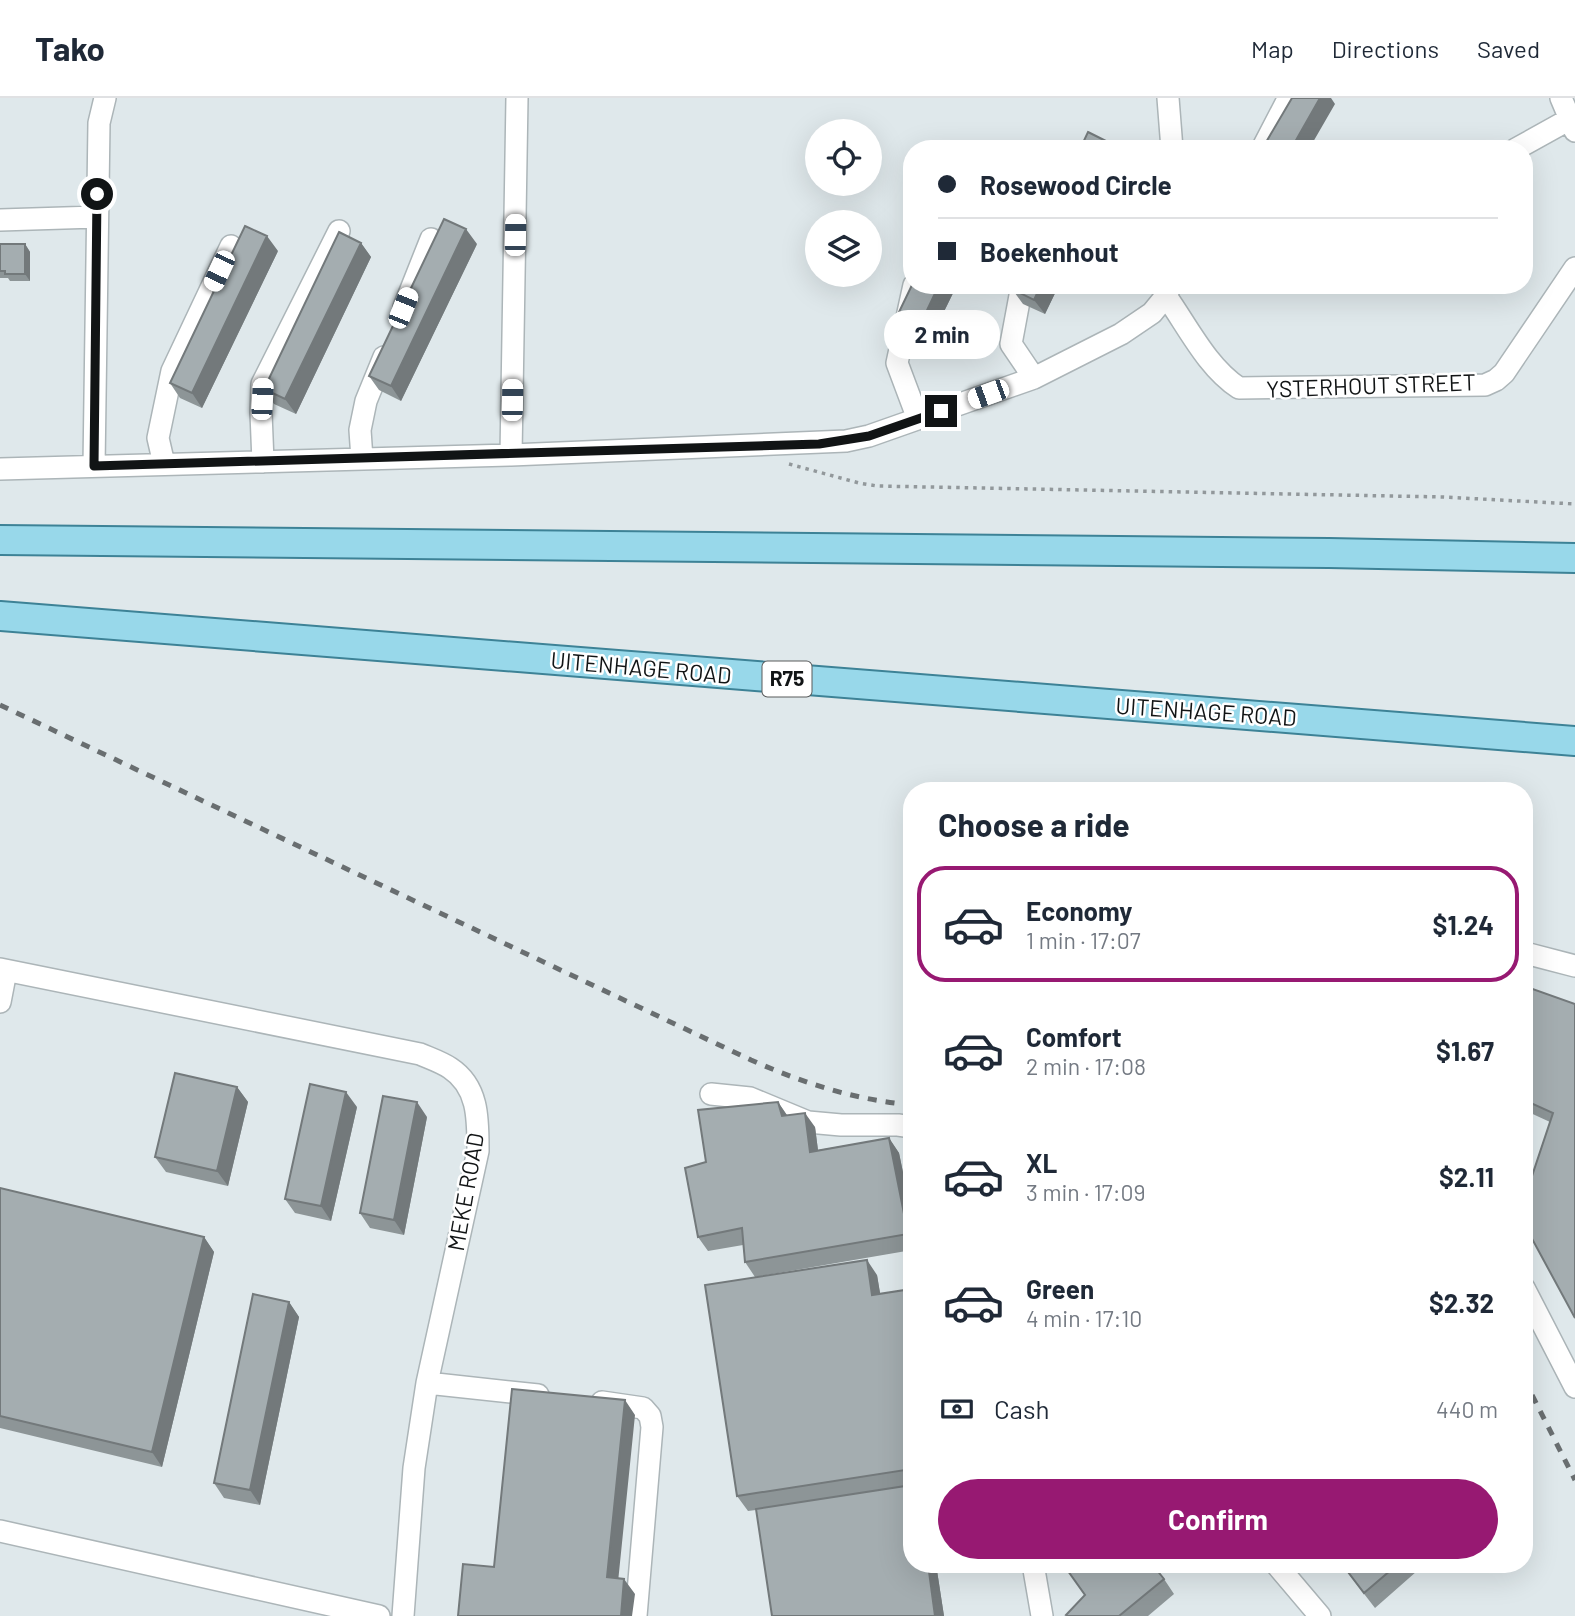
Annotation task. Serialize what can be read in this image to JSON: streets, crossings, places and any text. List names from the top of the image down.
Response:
{
  "streets": {
    "main road": ["UITENHAGE ROAD", "R75"],
    "street": ["YSTERHOUT STREET", "MEKE ROAD"]
  },
  "page": {
    "header": "Tako",
    "nav": ["Map", "Directions", "Saved"],
    "banner": ["Rosewood Circle", "Boekenhout"],
    "bubble": "2 min",
    "heading": "Choose a ride",
    "list": [
      {
        "name": "Economy",
        "note": "1 min · 17:07",
        "value": "$1.24"
      },
      {
        "name": "Comfort",
        "note": "2 min · 17:08",
        "value": "$1.67"
      },
      {
        "name": "XL",
        "note": "3 min · 17:09",
        "value": "$2.11"
      },
      {
        "name": "Green",
        "note": "4 min · 17:10",
        "value": "$2.32"
      }
    ],
    "pay": ["Cash", "440 m"],
    "buttons": "Confirm"
  }
}
